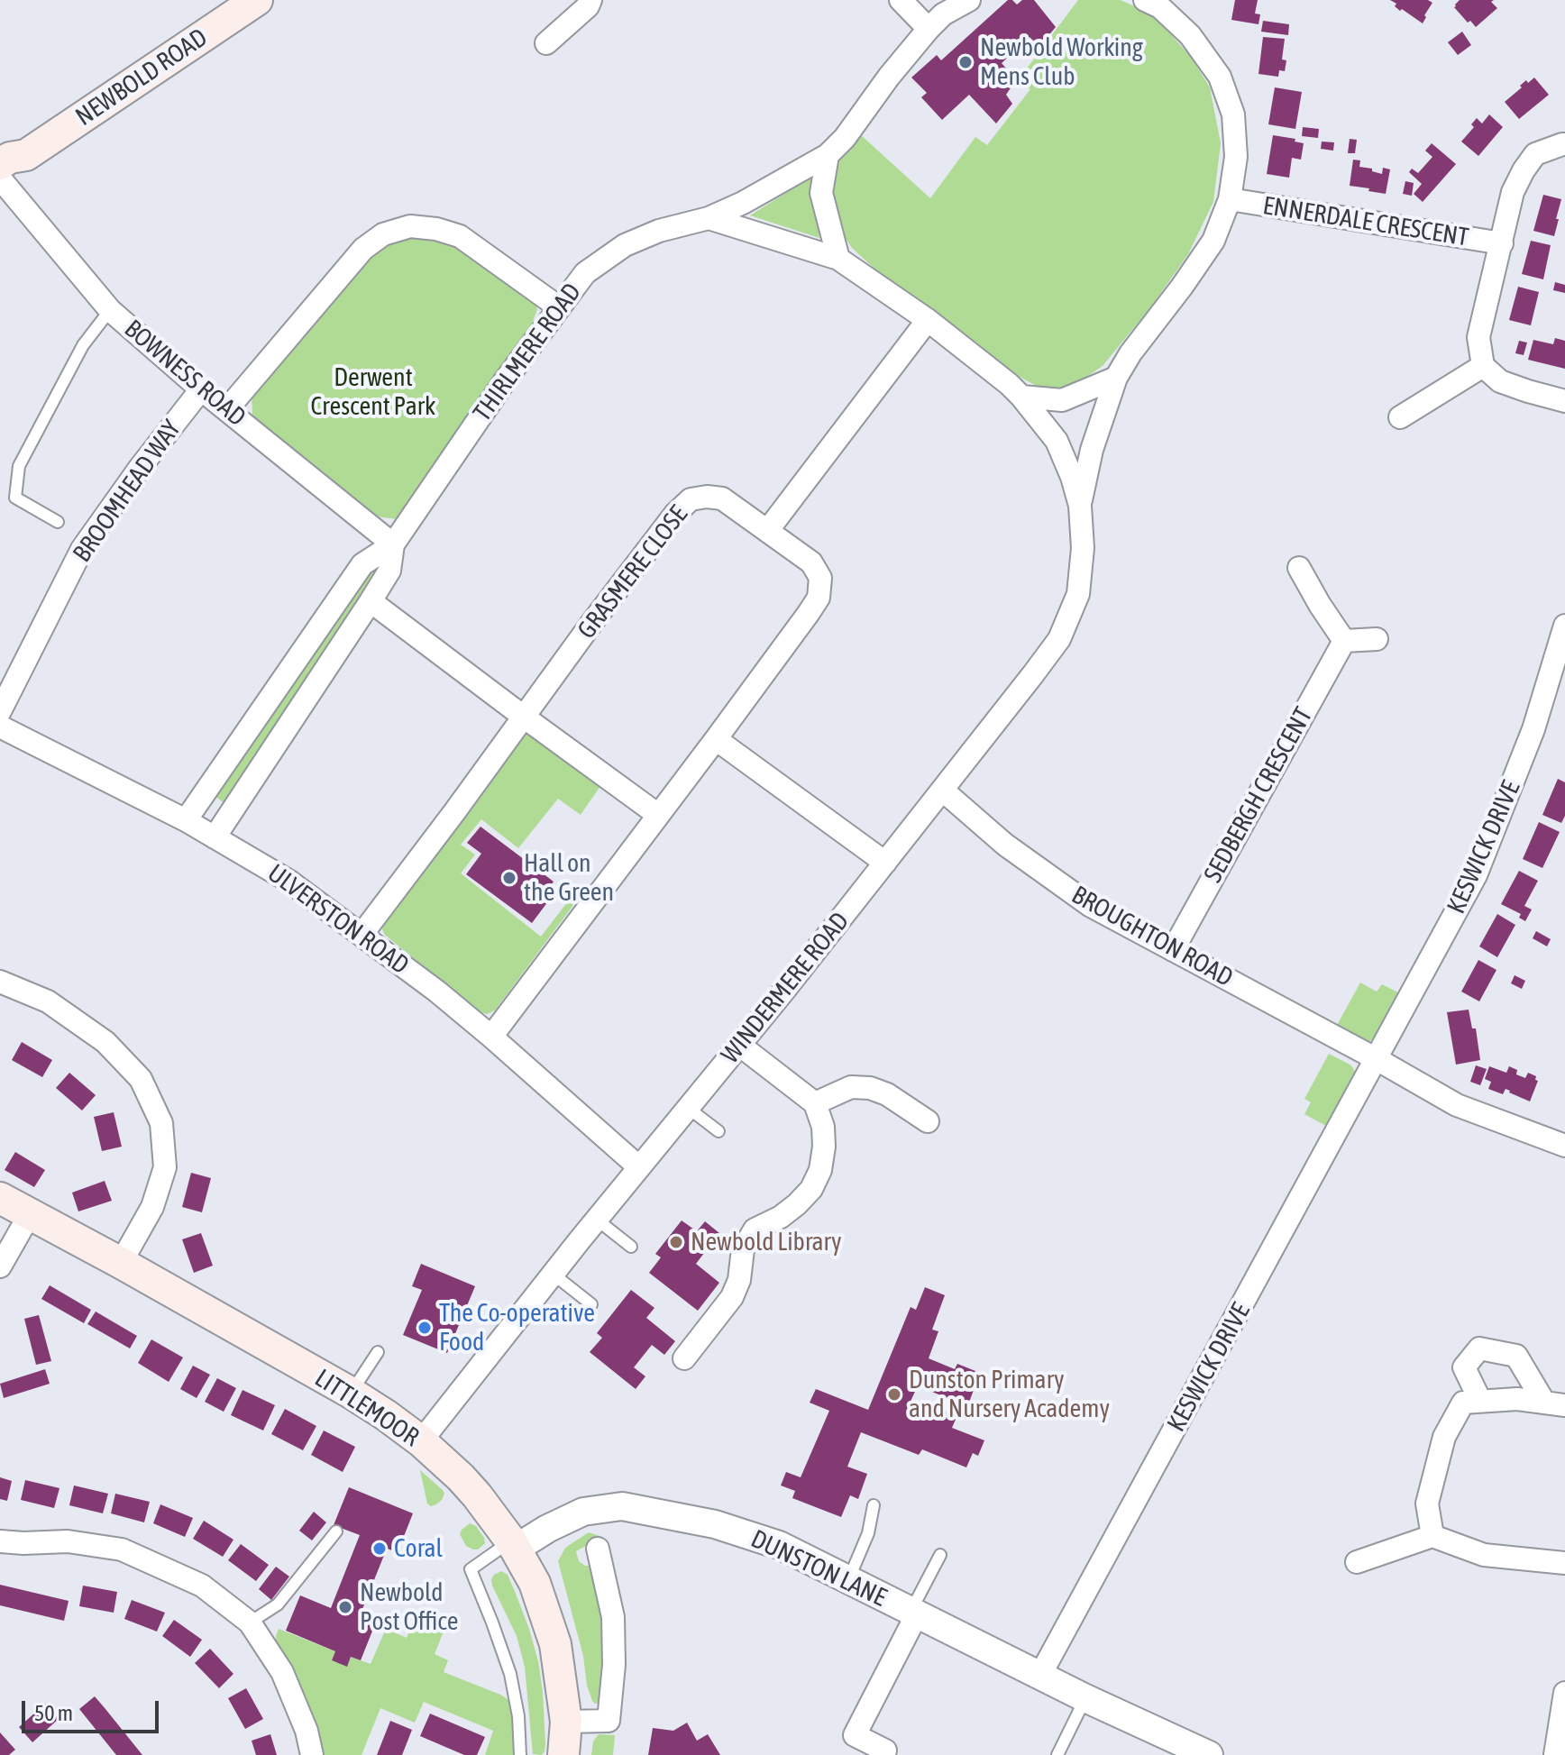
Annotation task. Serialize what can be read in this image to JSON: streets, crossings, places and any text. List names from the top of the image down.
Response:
{
  "streets": {
    "main road": ["NEWBOLD ROAD", "LITTLEMOOR"],
    "street": [
      "ENNERDALE CRESCENT",
      "THIRLMERE ROAD",
      "BOWNESS ROAD",
      "BROOMHEAD WAY",
      "GRASMERE CLOSE",
      "SEDBERGH CRESCENT",
      "KESWICK DRIVE",
      "ULVERSTON ROAD",
      "BROUGHTON ROAD",
      "WINDERMERE ROAD",
      "DUNSTON LANE"
    ]
  },
  "crossings": [
    ["NEWBOLD ROAD", "BOWNESS ROAD"],
    ["ENNERDALE CRESCENT", "WINDERMERE ROAD"],
    ["THIRLMERE ROAD", "BOWNESS ROAD"],
    ["THIRLMERE ROAD", "ULVERSTON ROAD"],
    ["BOWNESS ROAD", "BROOMHEAD WAY"],
    ["GRASMERE CLOSE", "ULVERSTON ROAD"],
    ["SEDBERGH CRESCENT", "BROUGHTON ROAD"],
    ["KESWICK DRIVE", "BROUGHTON ROAD"],
    ["KESWICK DRIVE", "DUNSTON LANE"],
    ["ULVERSTON ROAD", "WINDERMERE ROAD"],
    ["BROUGHTON ROAD", "WINDERMERE ROAD"],
    ["WINDERMERE ROAD", "LITTLEMOOR"],
    ["LITTLEMOOR", "DUNSTON LANE"]
  ],
  "parks": ["Derwent Crescent Park"],
  "places": [
    "Newbold Working Mens Club",
    "Hall on the Green",
    "Newbold Library",
    "The Co-operative Food",
    "Dunston Primary and Nursery Academy",
    "Coral",
    "Newbold Post Office"
  ],
  "scale_bar": "50 m"
}
